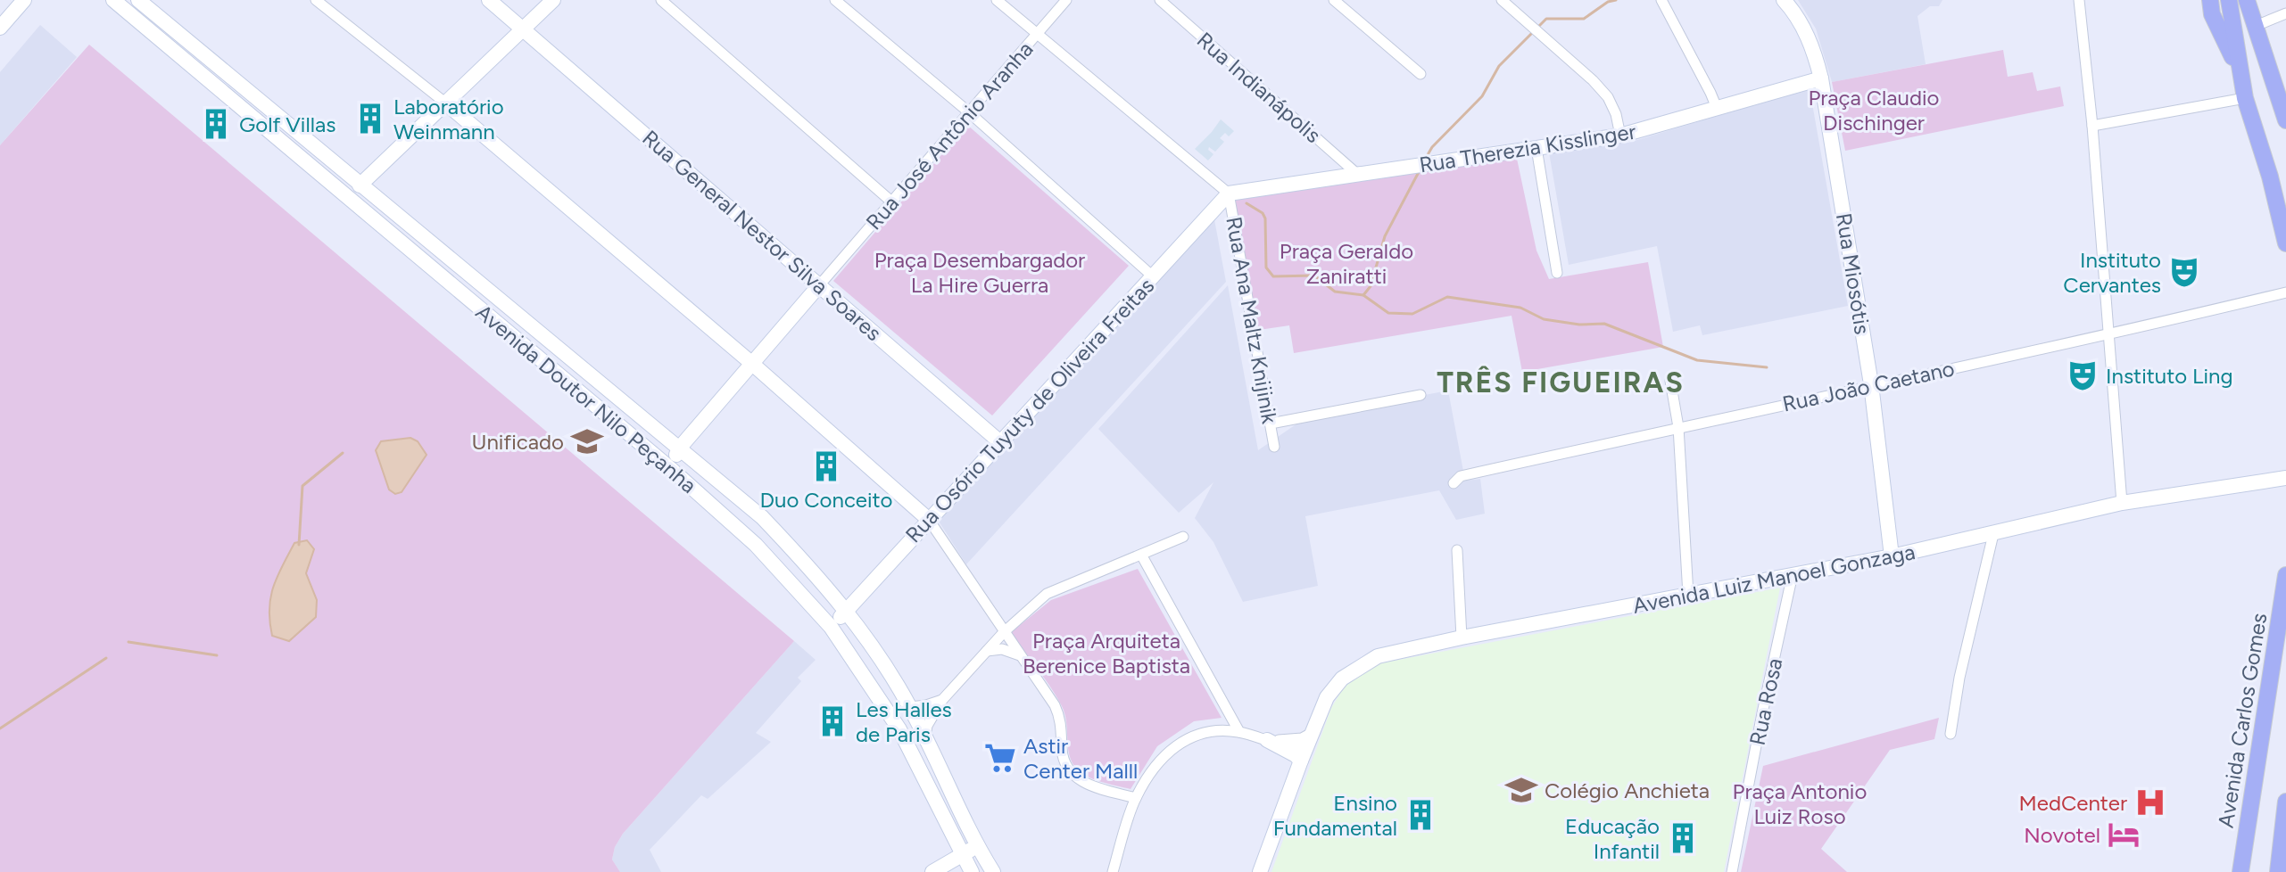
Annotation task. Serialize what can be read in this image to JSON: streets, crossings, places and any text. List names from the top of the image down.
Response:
{
  "streets": {
    "main road": ["Avenida Carlos Gomes"],
    "street": [
      "Rua Indianápolis",
      "Rua José Antônio Aranha",
      "Rua Therezia Kisslinger",
      "Rua General Nestor Silva Soares",
      "Rua Miosótis",
      "Rua Ana Maltz Knijinik",
      "Rua João Caetano",
      "Avenida Doutor Nilo Peçanha",
      "Rua Osório Tuyuty de Oliveira Freitas",
      "Avenida Luiz Manoel Gonzaga",
      "Rua Rosa"
    ]
  },
  "crossings": [
    ["Rua Indianápolis", "Rua Therezia Kisslinger"],
    ["Rua José Antônio Aranha", "Rua General Nestor Silva Soares"],
    ["Rua José Antônio Aranha", "Avenida Doutor Nilo Peçanha"],
    ["Rua Therezia Kisslinger", "Rua Miosótis"],
    ["Rua Therezia Kisslinger", "Rua Ana Maltz Knijinik"],
    ["Rua Therezia Kisslinger", "Rua Osório Tuyuty de Oliveira Freitas"],
    ["Rua General Nestor Silva Soares", "Rua Osório Tuyuty de Oliveira Freitas"],
    ["Rua Miosótis", "Rua João Caetano"],
    ["Rua Miosótis", "Avenida Luiz Manoel Gonzaga"],
    ["Rua Ana Maltz Knijinik", "Rua Osório Tuyuty de Oliveira Freitas"],
    ["Avenida Doutor Nilo Peçanha", "Rua Osório Tuyuty de Oliveira Freitas"],
    ["Avenida Luiz Manoel Gonzaga", "Rua Rosa"]
  ],
  "districts": ["TRÊS FIGUEIRAS"],
  "parks": [
    "Praça Claudio Dischinger",
    "Praça Geraldo Zaniratti",
    "Praça Desembargador La Hire Guerra",
    "Praça Arquiteta Berenice Baptista",
    "Praça Antonio Luiz Roso"
  ],
  "places": {
    "building": [
      "Laboratório Weinmann",
      "Golf Villas",
      "Duo Conceito",
      "Les Halles de Paris",
      "Ensino Fundamental",
      "Educação Infantil"
    ],
    "theatre": ["Instituto Cervantes", "Instituto Ling"],
    "school or university": ["Unificado", "Colégio Anchieta"],
    "supermarket": ["Astir Center Malll"],
    "hospital": ["MedCenter"],
    "hotel": ["Novotel"]
  }
}
